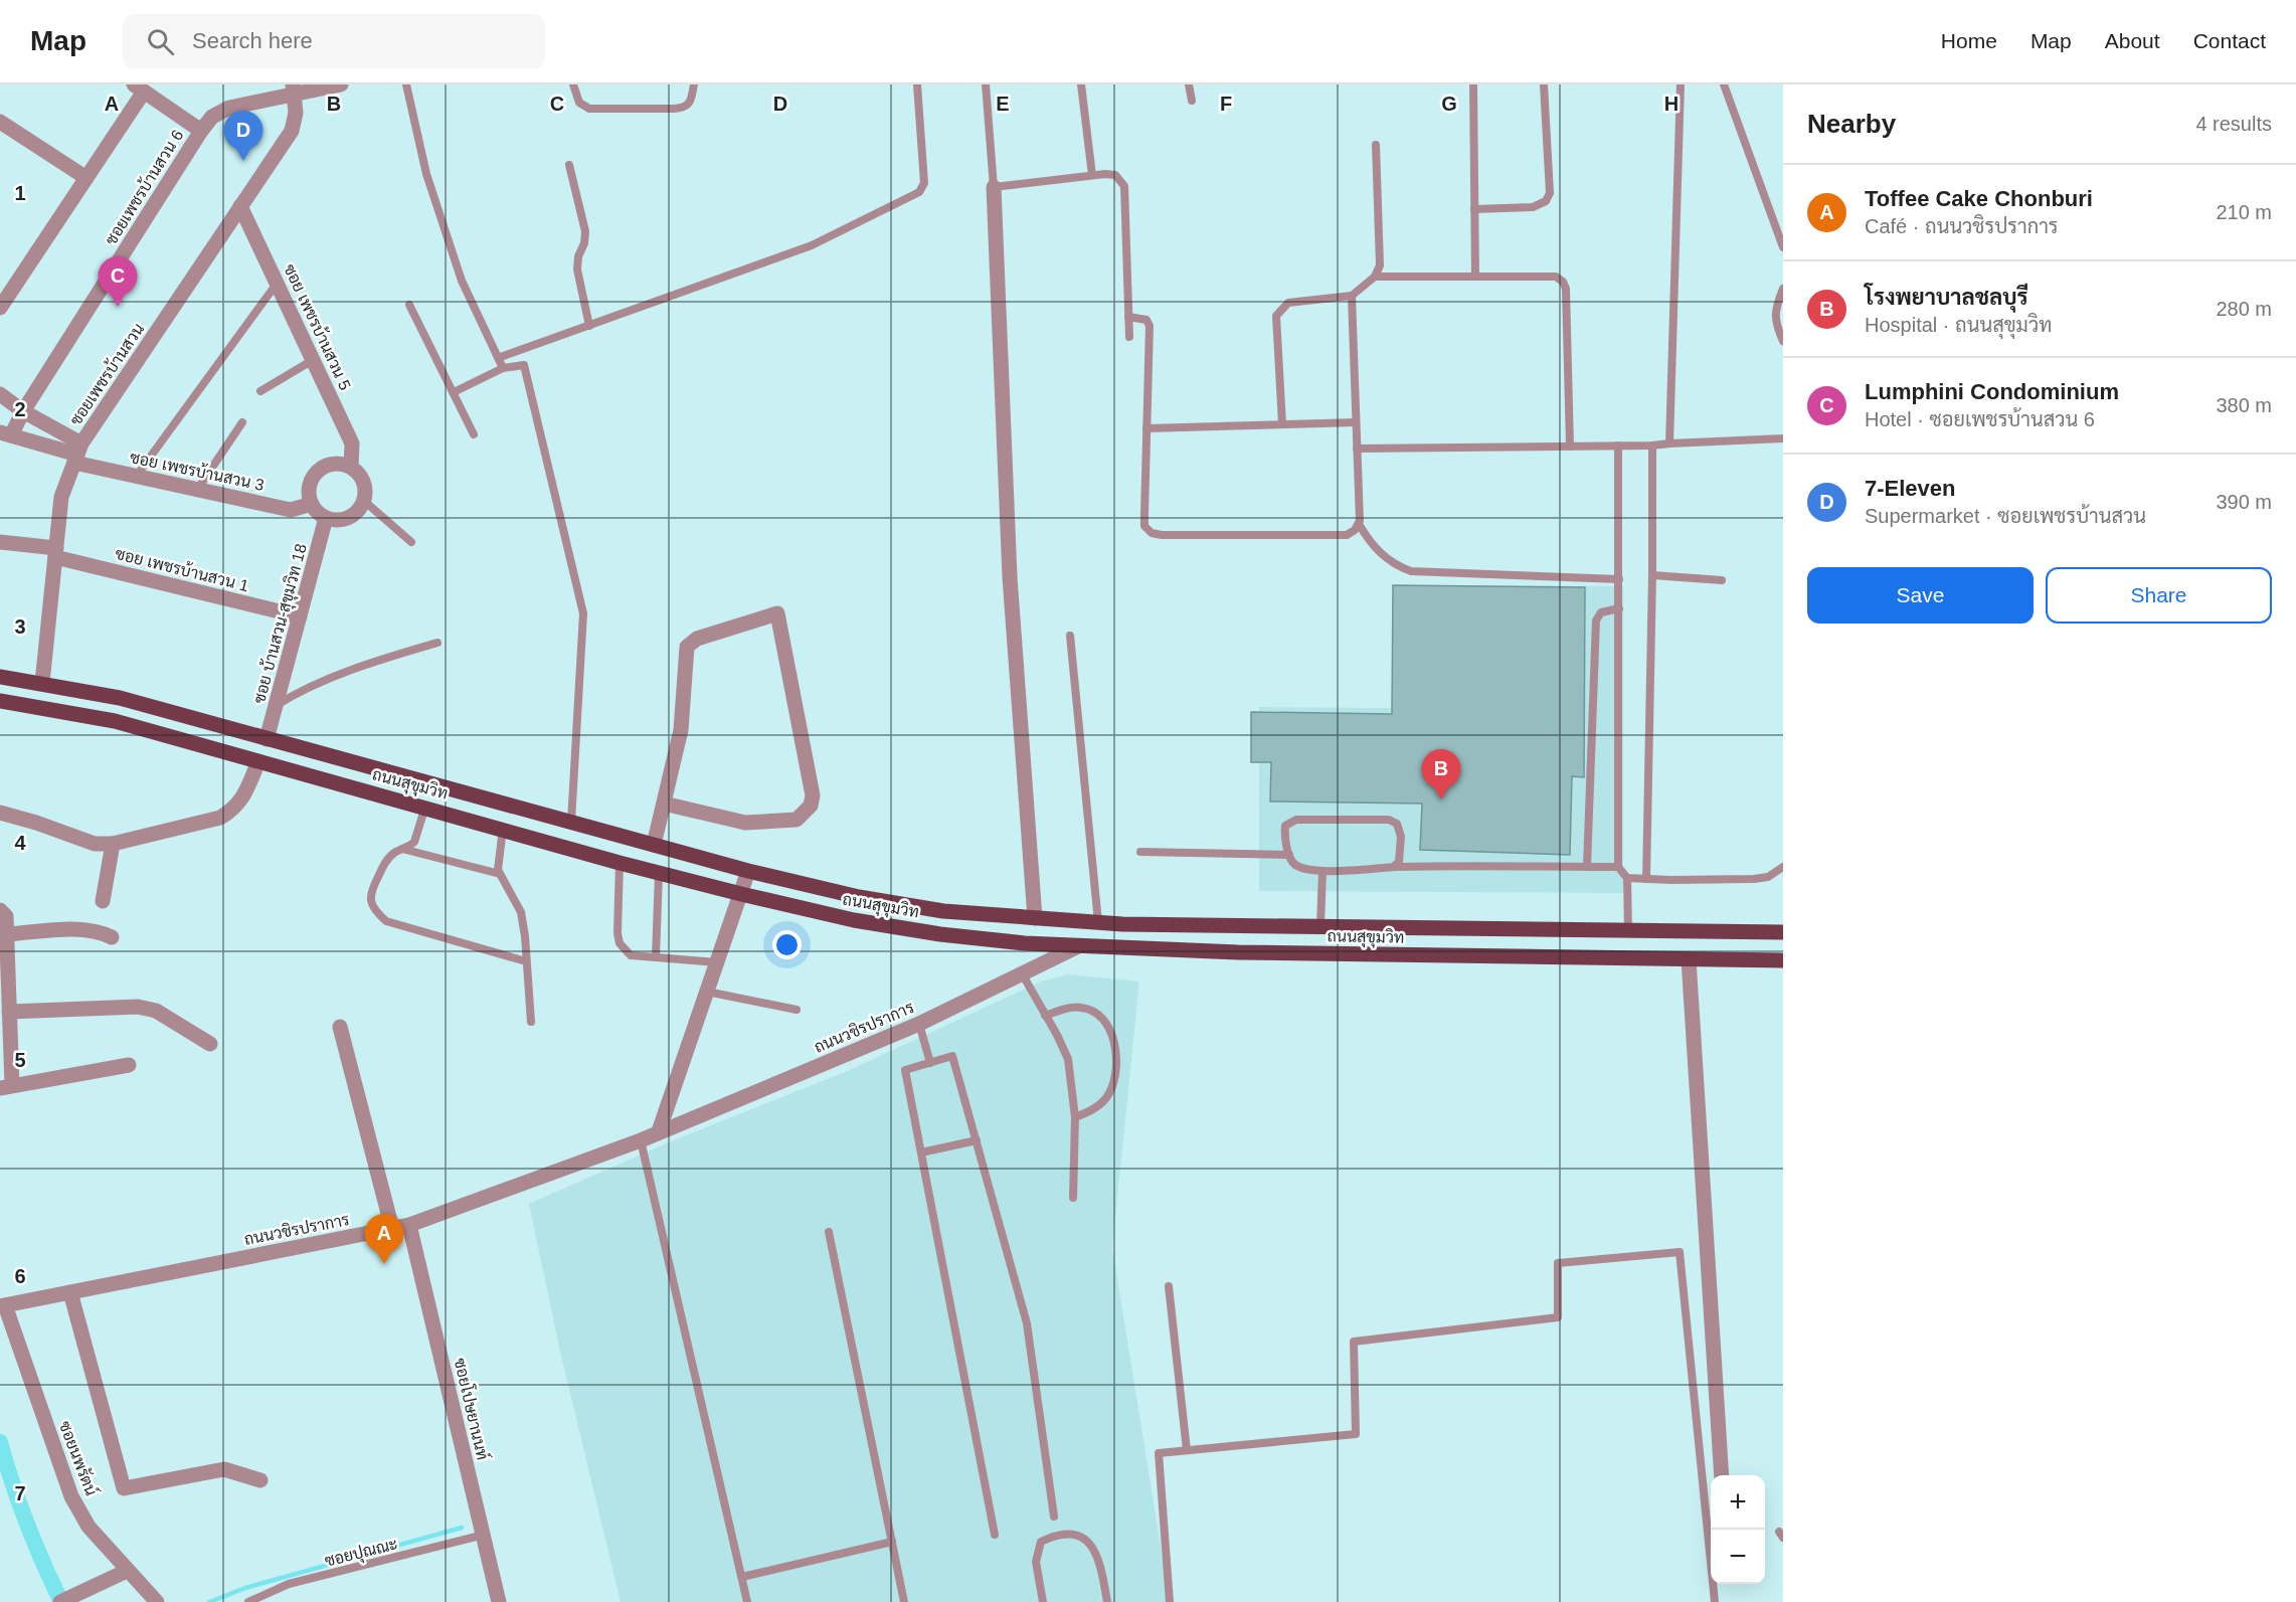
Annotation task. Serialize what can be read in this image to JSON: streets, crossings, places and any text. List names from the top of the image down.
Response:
{
  "streets": {
    "main road": ["ถนนสุขุมวิท"],
    "street": [
      "ซอยเพชรบ้านสวน 6",
      "ซอย เพชรบ้านสวน 5",
      "ซอยเพชรบ้านสวน",
      "ซอย เพชรบ้านสวน 3",
      "ซอย เพชรบ้านสวน 1",
      "ซอย บ้านสวน-สุขุมวิท 18",
      "ถนนวชิรปราการ",
      "ซอยโปษยานนท์",
      "ซอยนพรัตน์"
    ],
    "lane": ["ซอยปุณณะ"]
  },
  "crossings": [
    ["ซอยเพชรบ้านสวน 6", "ซอยเพชรบ้านสวน"],
    ["ซอย เพชรบ้านสวน 5", "ซอยเพชรบ้านสวน"],
    ["ซอย เพชรบ้านสวน 5", "ซอย เพชรบ้านสวน 3"],
    ["ซอย เพชรบ้านสวน 5", "ซอย บ้านสวน-สุขุมวิท 18"],
    ["ซอยเพชรบ้านสวน", "ซอย เพชรบ้านสวน 3"],
    ["ซอยเพชรบ้านสวน", "ซอย เพชรบ้านสวน 1"],
    ["ซอยเพชรบ้านสวน", "ถนนสุขุมวิท"],
    ["ซอย เพชรบ้านสวน 3", "ซอย บ้านสวน-สุขุมวิท 18"],
    ["ซอย เพชรบ้านสวน 1", "ซอย บ้านสวน-สุขุมวิท 18"],
    ["ซอย บ้านสวน-สุขุมวิท 18", "ถนนสุขุมวิท"],
    ["ถนนสุขุมวิท", "ถนนวชิรปราการ"],
    ["ถนนวชิรปราการ", "ซอยโปษยานนท์"],
    ["ถนนวชิรปราการ", "ซอยนพรัตน์"],
    ["ซอยโปษยานนท์", "ซอยปุณณะ"]
  ],
  "page": {
    "header": "Map",
    "search": "Search here",
    "nav": [
      "Home",
      "Map",
      "About",
      "Contact"
    ],
    "heading": ["Nearby", "4 results"],
    "pins": [
      "D",
      "C",
      "B",
      "A"
    ],
    "list": [
      {
        "mark": "A",
        "name": "Toffee Cake Chonburi",
        "note": "Café · ถนนวชิรปราการ",
        "value": "210 m"
      },
      {
        "mark": "B",
        "name": "โรงพยาบาลชลบุรี",
        "note": "Hospital · ถนนสุขุมวิท",
        "value": "280 m"
      },
      {
        "mark": "C",
        "name": "Lumphini Condominium",
        "note": "Hotel · ซอยเพชรบ้านสวน 6",
        "value": "380 m"
      },
      {
        "mark": "D",
        "name": "7-Eleven",
        "note": "Supermarket · ซอยเพชรบ้านสวน",
        "value": "390 m"
      }
    ],
    "buttons": ["Save", "Share"],
    "map_buttons": ["+", "−"]
  },
  "grid": {
    "columns": [
      "A",
      "B",
      "C",
      "D",
      "E",
      "F",
      "G",
      "H"
    ],
    "rows": [
      "1",
      "2",
      "3",
      "4",
      "5",
      "6",
      "7"
    ]
  }
}
